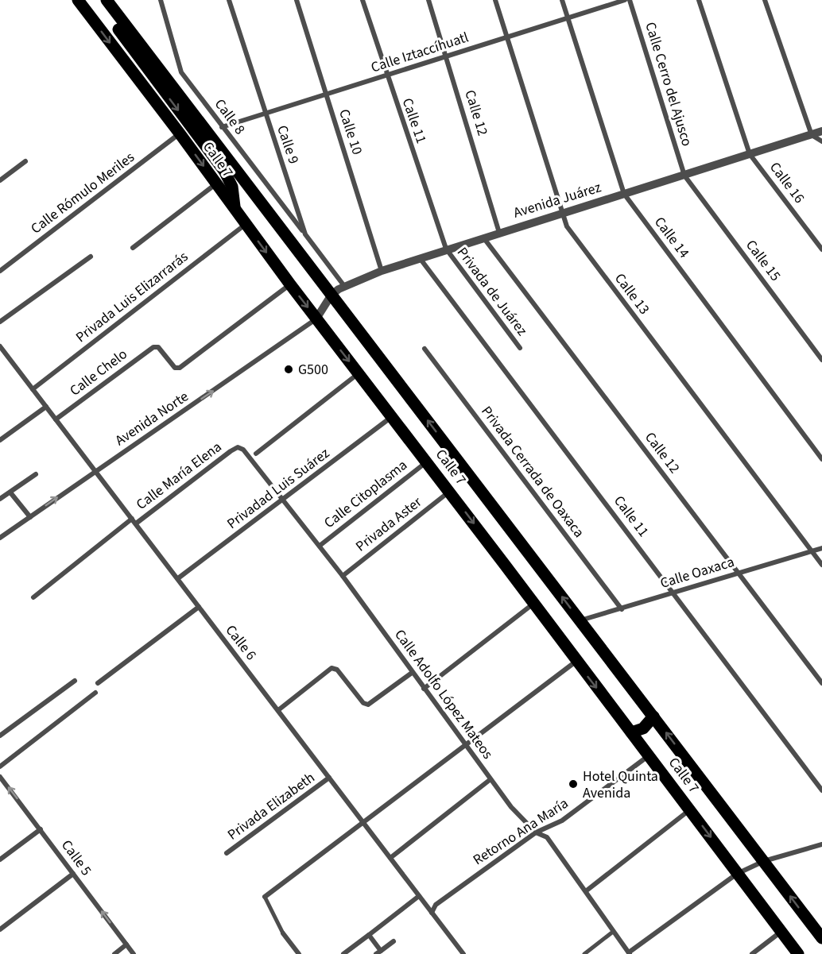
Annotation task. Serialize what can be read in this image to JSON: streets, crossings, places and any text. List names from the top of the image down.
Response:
{
  "streets": {
    "main road": ["Calle 7"],
    "street": [
      "Calle Iztaccíhuatl",
      "Calle Cerro del Ajusco",
      "Calle 12",
      "Calle 8",
      "Calle 11",
      "Calle 10",
      "Calle 9",
      "Calle 16",
      "Calle Rómulo Meriles",
      "Avenida Juárez",
      "Calle 14",
      "Calle 15",
      "Privada de Juárez",
      "Calle 13",
      "Privada Luis Elizarrarás",
      "Calle Chelo",
      "Avenida Norte",
      "Privada Cerrada de Oaxaca",
      "Calle María Elena",
      "Privadad Luis Suárez",
      "Calle Citoplasma",
      "Privada Aster",
      "Calle Oaxaca",
      "Calle 6",
      "Calle Adolfo López Mateos",
      "Privada Elizabeth",
      "Retorno Ana María",
      "Calle 5"
    ]
  },
  "crossings": [
    ["Calle Iztaccíhuatl", "Calle 12"],
    ["Calle Iztaccíhuatl", "Calle 8"],
    ["Calle Iztaccíhuatl", "Calle 11"],
    ["Calle Iztaccíhuatl", "Calle 10"],
    ["Calle Iztaccíhuatl", "Calle 9"],
    ["Calle Iztaccíhuatl", "Calle 14"],
    ["Calle Iztaccíhuatl", "Calle 13"],
    ["Calle Cerro del Ajusco", "Avenida Juárez"],
    ["Calle Cerro del Ajusco", "Calle 15"],
    ["Calle 12", "Avenida Juárez"],
    ["Calle 12", "Calle Oaxaca"],
    ["Calle 8", "Calle 9"],
    ["Calle 11", "Avenida Juárez"],
    ["Calle 11", "Privada de Juárez"],
    ["Calle 11", "Calle Oaxaca"],
    ["Calle 10", "Avenida Juárez"],
    ["Calle 9", "Avenida Juárez"],
    ["Calle 7", "Calle Rómulo Meriles"],
    ["Calle 7", "Avenida Juárez"],
    ["Calle 7", "Privada Luis Elizarrarás"],
    ["Calle 7", "Calle Chelo"],
    ["Calle 7", "Avenida Norte"],
    ["Calle 7", "Privadad Luis Suárez"],
    ["Calle 7", "Calle Citoplasma"],
    ["Calle 7", "Privada Aster"],
    ["Calle 7", "Calle Oaxaca"],
    ["Calle 7", "Retorno Ana María"],
    ["Calle 16", "Avenida Juárez"],
    ["Avenida Juárez", "Calle 14"],
    ["Avenida Juárez", "Calle 15"],
    ["Avenida Juárez", "Privada de Juárez"],
    ["Avenida Juárez", "Calle 13"],
    ["Avenida Juárez", "Avenida Norte"],
    ["Calle 13", "Calle Oaxaca"],
    ["Privada Luis Elizarrarás", "Calle 6"],
    ["Calle Chelo", "Calle 6"],
    ["Avenida Norte", "Calle 6"],
    ["Privada Cerrada de Oaxaca", "Calle Oaxaca"],
    ["Calle María Elena", "Calle 6"],
    ["Calle María Elena", "Calle Adolfo López Mateos"],
    ["Privadad Luis Suárez", "Calle 6"],
    ["Privadad Luis Suárez", "Calle Adolfo López Mateos"],
    ["Calle Citoplasma", "Calle Adolfo López Mateos"],
    ["Privada Aster", "Calle Adolfo López Mateos"],
    ["Calle 6", "Privada Elizabeth"],
    ["Calle 6", "Retorno Ana María"],
    ["Calle Adolfo López Mateos", "Retorno Ana María"]
  ],
  "one_way": ["Avenida Norte", "Calle 5"],
  "places": ["G500", "Hotel Quinta Avenida"]
}
